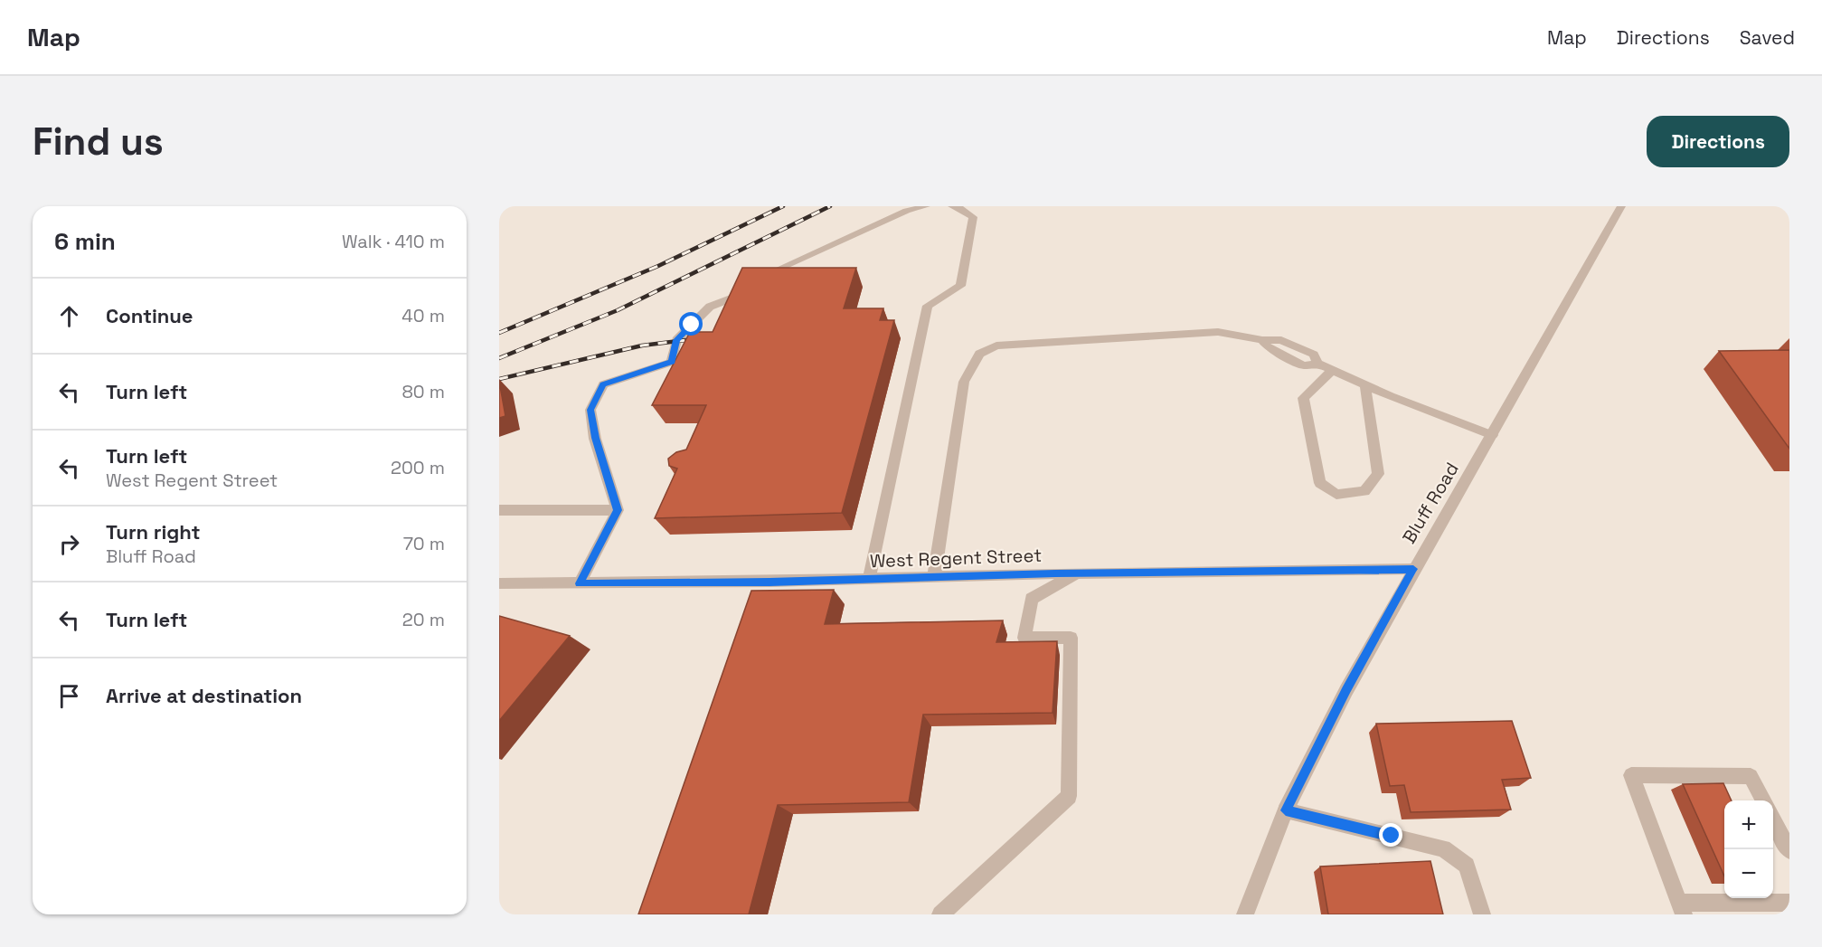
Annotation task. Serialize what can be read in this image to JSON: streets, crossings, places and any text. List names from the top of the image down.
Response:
{
  "streets": {
    "street": ["Bluff Road", "West Regent Street"]
  },
  "crossings": [
    ["Bluff Road", "West Regent Street"]
  ],
  "page": {
    "header": "Map",
    "nav": ["Map", "Directions", "Saved"],
    "buttons": "Directions",
    "title": "Find us",
    "heading": ["6 min", "Walk · 410 m"],
    "list": [
      ["Continue", "40 m"],
      ["Turn left", "80 m"],
      ["Turn left", "West Regent Street", "200 m"],
      ["Turn right", "Bluff Road", "70 m"],
      ["Turn left", "20 m"],
      "Arrive at destination"
    ],
    "map_buttons": ["+", "−"]
  }
}
